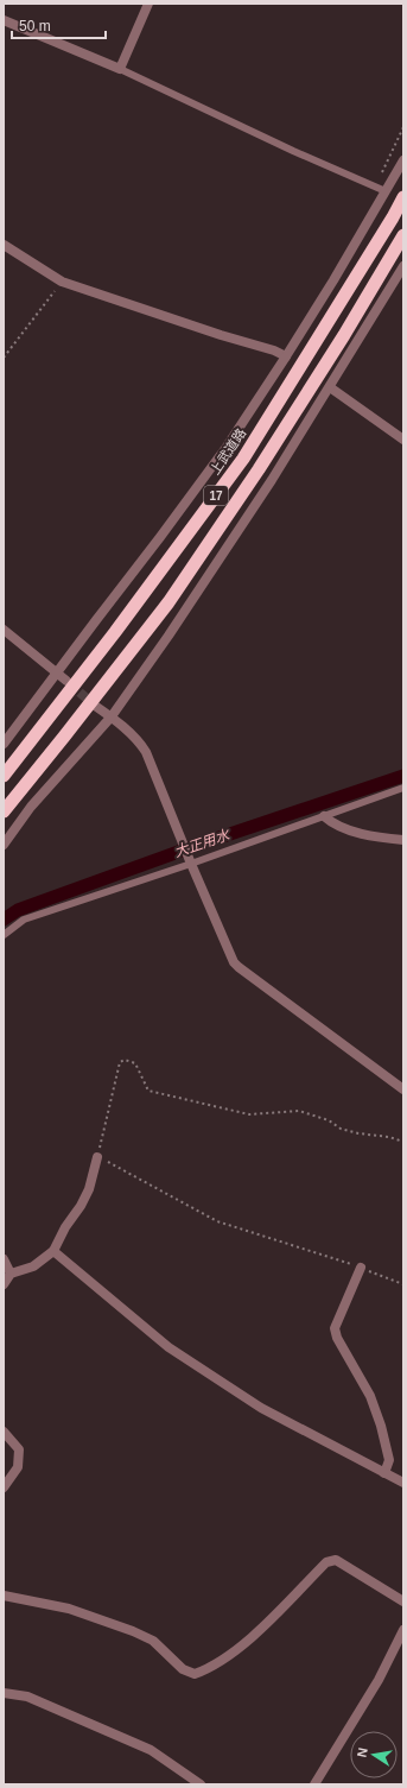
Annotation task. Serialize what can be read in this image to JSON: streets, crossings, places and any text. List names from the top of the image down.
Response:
{
  "streets": {
    "highway": ["上武道路", "17"]
  },
  "water": ["大正用水"],
  "scale_bar": "50 m",
  "north": "left"
}
